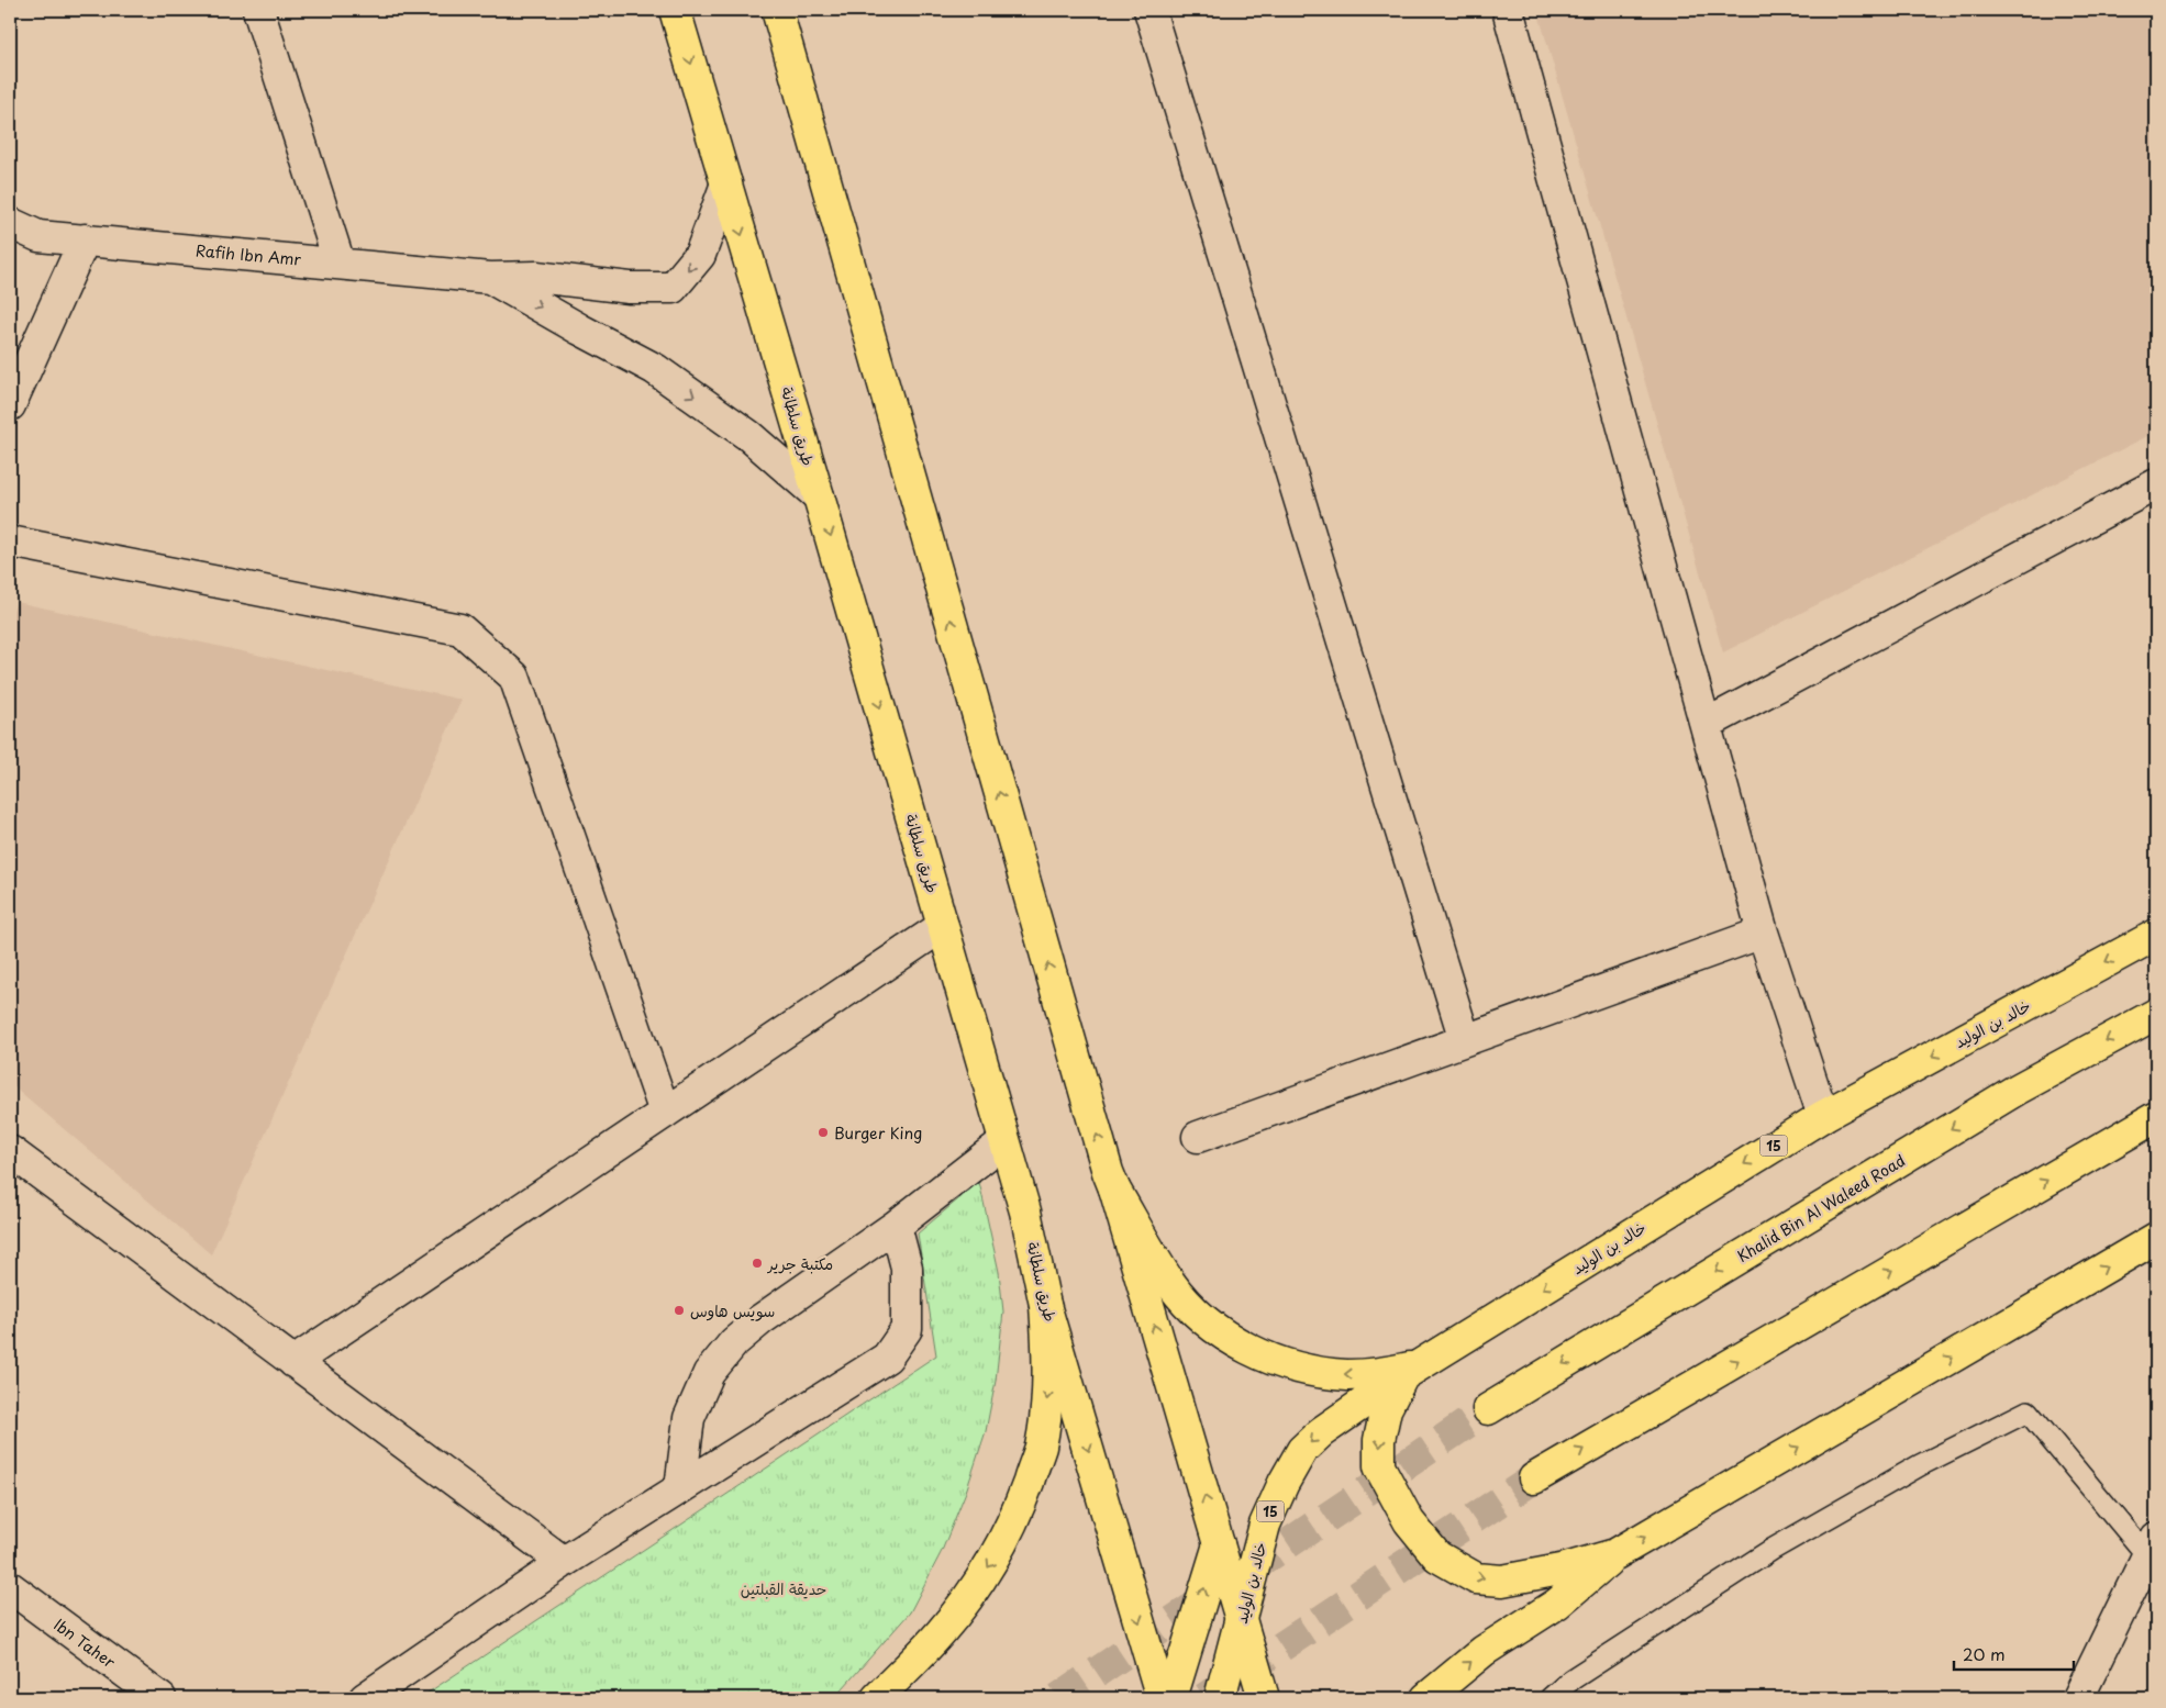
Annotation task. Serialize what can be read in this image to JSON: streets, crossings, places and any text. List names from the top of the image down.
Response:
{
  "streets": {
    "main road": [
      "طريق سلطانة",
      "خالد بن الوليد",
      "15",
      "Khalid Bin Al Waleed Road"
    ],
    "street": ["Rafih Ibn Amr", "Ibn Taher"]
  },
  "crossings": [
    ["Rafih Ibn Amr", "طريق سلطانة"]
  ],
  "parks": ["حدیقة القبلتین"],
  "places": ["Burger King", "مكتبة جرير", "سويس هاوس"],
  "scale_bar": "20 m"
}
